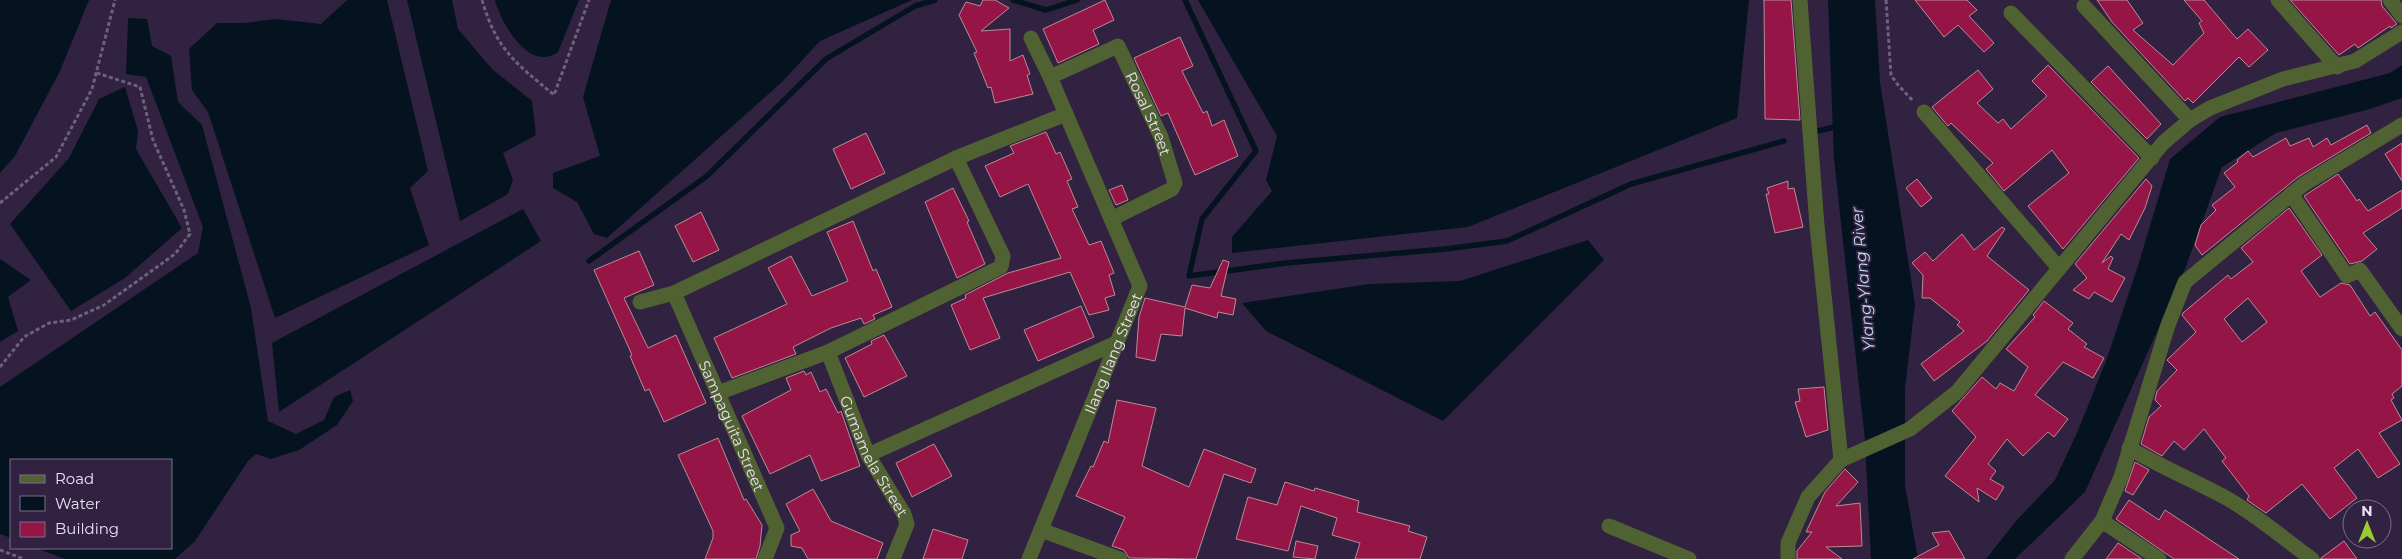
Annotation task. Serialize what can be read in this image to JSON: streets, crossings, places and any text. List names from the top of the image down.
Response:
{
  "streets": {
    "street": [
      "Rosal Street",
      "Ilang Ilang Street",
      "Sampaguita Street",
      "Gumamela Street"
    ]
  },
  "crossings": [
    ["Rosal Street", "Ilang Ilang Street"]
  ],
  "water": ["Ylang-Ylang River"],
  "legend": ["Road", "Water", "Building"],
  "north": "top"
}
